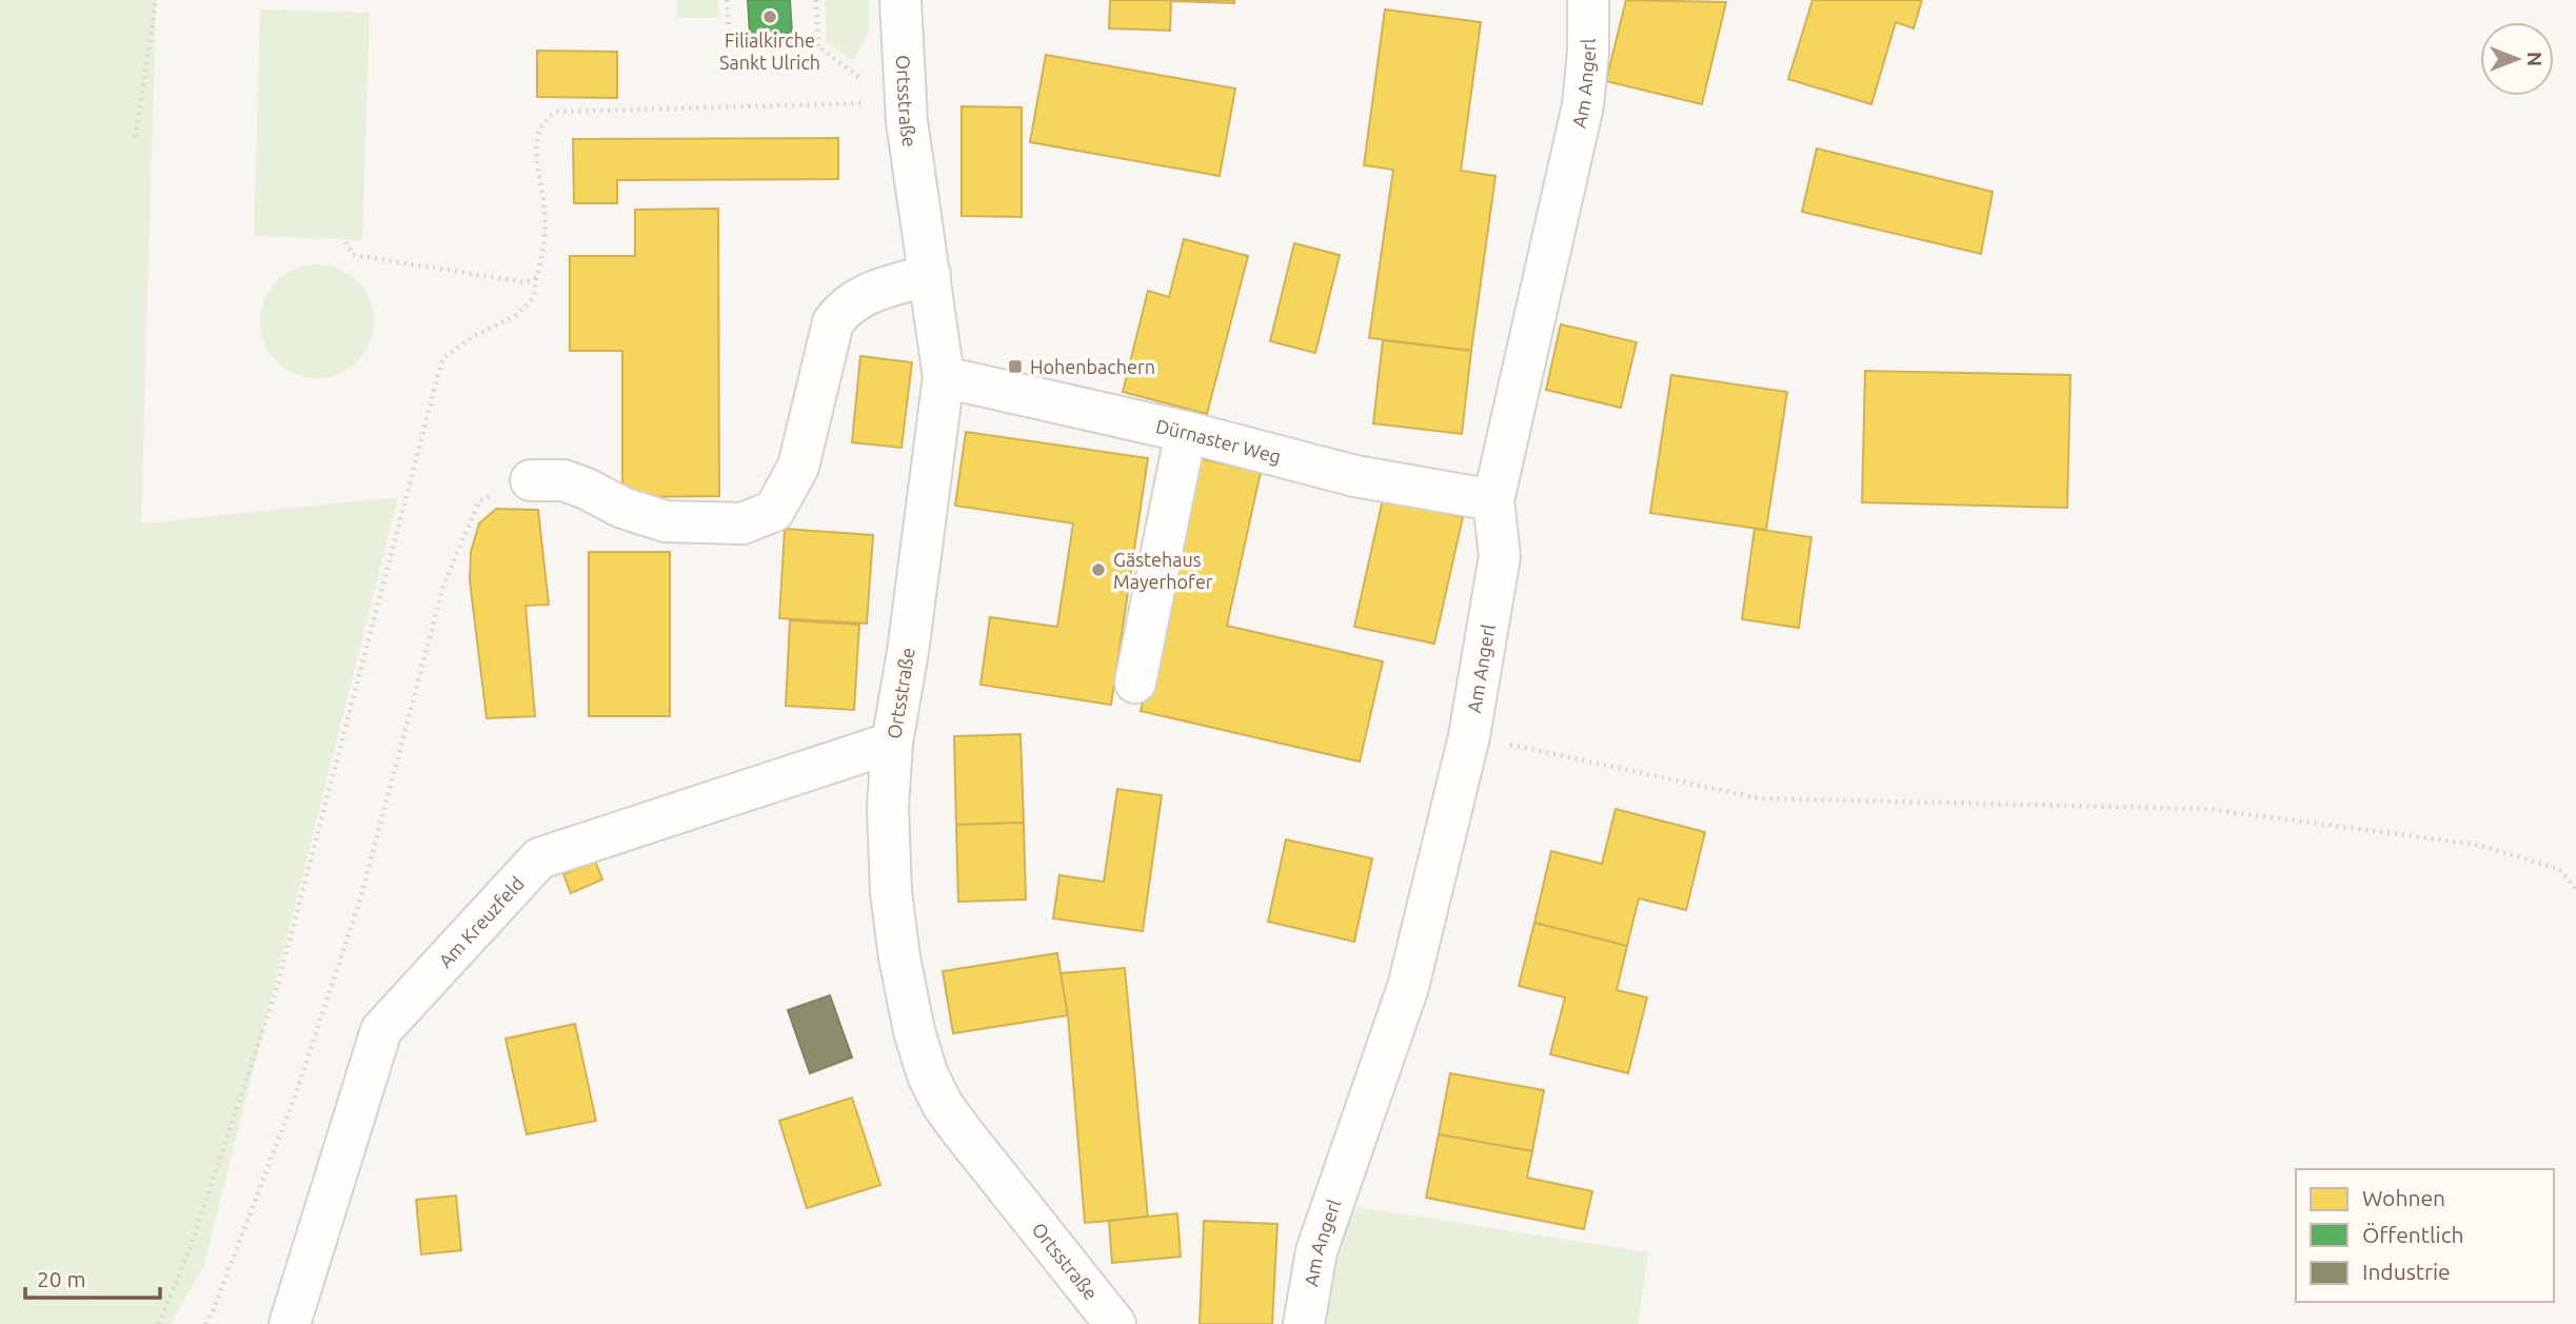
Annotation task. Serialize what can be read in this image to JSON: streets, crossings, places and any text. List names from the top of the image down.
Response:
{
  "streets": {
    "street": [
      "Am Angerl",
      "Ortsstraße",
      "Dürnaster Weg",
      "Am Kreuzfeld"
    ]
  },
  "crossings": [
    ["Am Angerl", "Dürnaster Weg"],
    ["Ortsstraße", "Dürnaster Weg"],
    ["Ortsstraße", "Am Kreuzfeld"]
  ],
  "places": {
    "other": ["Filialkirche Sankt Ulrich", "Gästehaus Mayerhofer"],
    "transit": ["Hohenbachern"]
  },
  "legend": ["Wohnen", "Öffentlich", "Industrie"],
  "scale_bar": "20 m",
  "north": "right"
}
